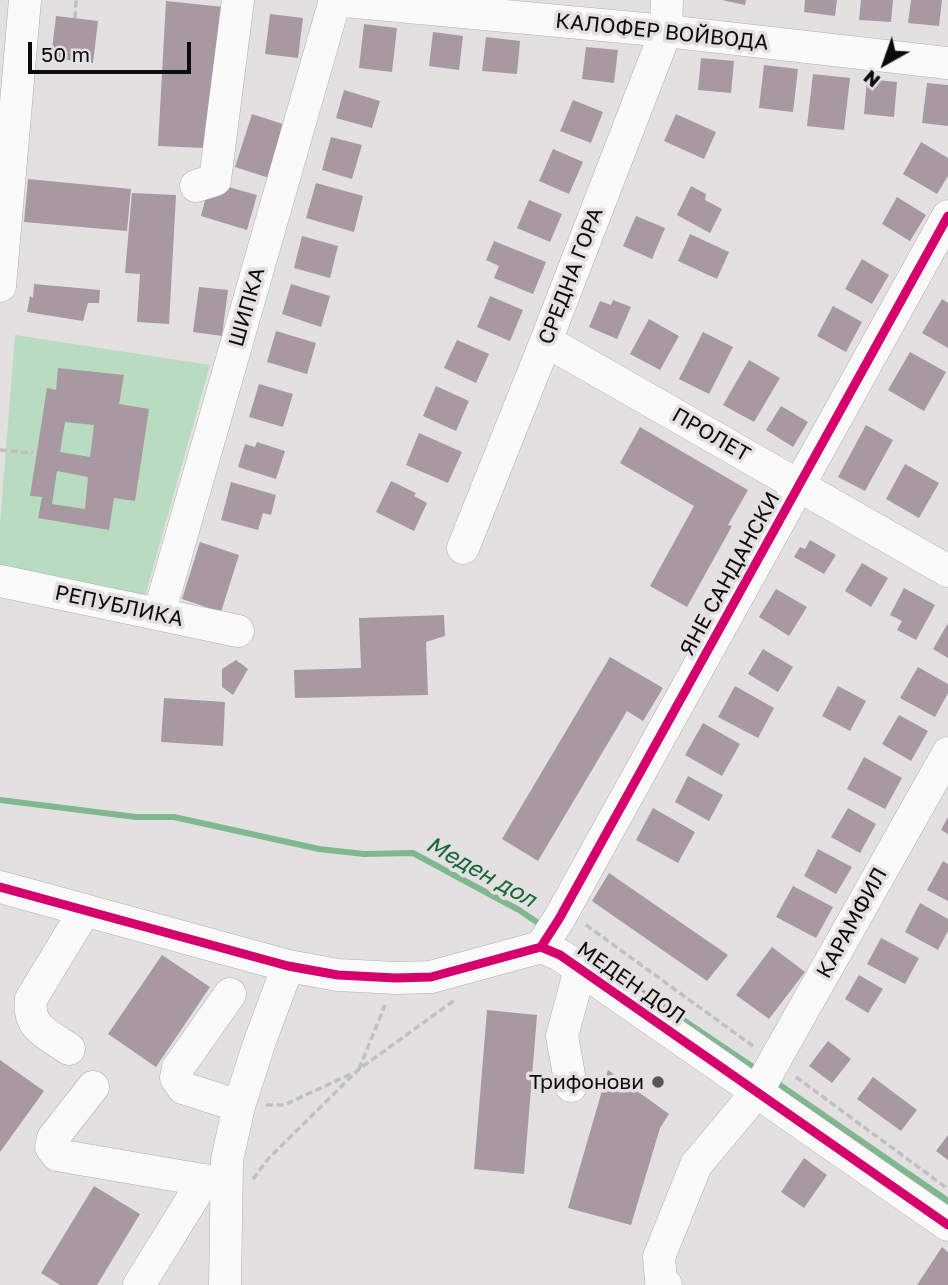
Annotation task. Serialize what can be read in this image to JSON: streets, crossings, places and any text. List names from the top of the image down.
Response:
{
  "streets": {
    "street": [
      "КАЛОФЕР ВОЙВОДА",
      "СРЕДНА ГОРА",
      "ШИПКА",
      "ПРОЛЕТ",
      "ЯНЕ САНДАНСКИ",
      "РЕПУБЛИКА",
      "КАРАМФИЛ",
      "МЕДЕН ДОЛ"
    ]
  },
  "crossings": [
    ["КАЛОФЕР ВОЙВОДА", "СРЕДНА ГОРА"],
    ["КАЛОФЕР ВОЙВОДА", "ШИПКА"],
    ["СРЕДНА ГОРА", "ПРОЛЕТ"],
    ["ШИПКА", "РЕПУБЛИКА"],
    ["ПРОЛЕТ", "ЯНЕ САНДАНСКИ"],
    ["ЯНЕ САНДАНСКИ", "МЕДЕН ДОЛ"],
    ["КАРАМФИЛ", "МЕДЕН ДОЛ"]
  ],
  "water": ["Меден дол"],
  "places": ["Трифонови"],
  "scale_bar": "50 m",
  "north": "bottom left"
}
